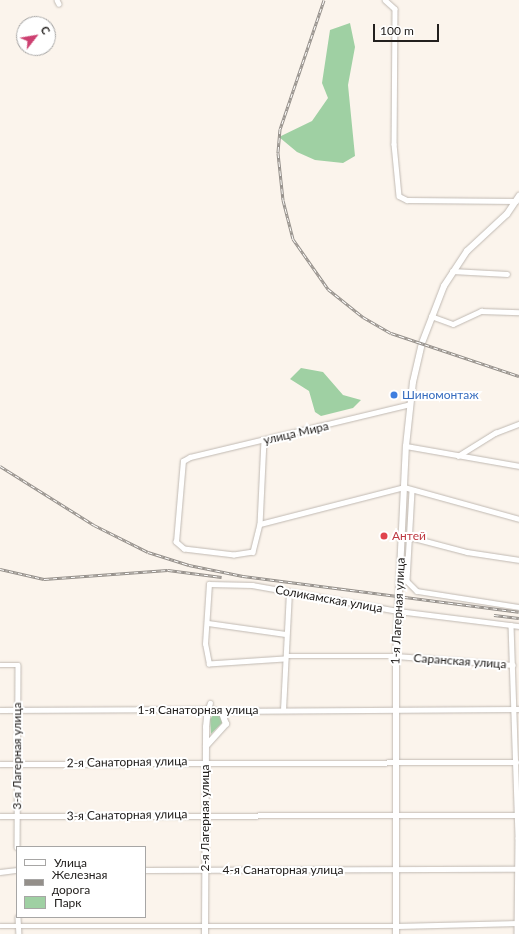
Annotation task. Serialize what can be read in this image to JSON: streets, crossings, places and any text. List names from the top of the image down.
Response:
{
  "streets": {
    "main road": ["1-я Лагерная улица", "1-я Санаторная улица", "2-я Лагерная улица"],
    "street": [
      "улица Мира",
      "Соликамская улица",
      "Саранская улица",
      "3-я Лагерная улица",
      "2-я Санаторная улица",
      "3-я Санаторная улица",
      "4-я Санаторная улица"
    ]
  },
  "crossings": [
    ["улица Мира", "1-я Лагерная улица"],
    ["Соликамская улица", "1-я Лагерная улица"],
    ["Соликамская улица", "Саранская улица"],
    ["1-я Лагерная улица", "Саранская улица"],
    ["1-я Лагерная улица", "1-я Санаторная улица"],
    ["1-я Лагерная улица", "2-я Санаторная улица"],
    ["1-я Лагерная улица", "3-я Санаторная улица"],
    ["1-я Лагерная улица", "4-я Санаторная улица"],
    ["1-я Санаторная улица", "3-я Лагерная улица"],
    ["1-я Санаторная улица", "2-я Лагерная улица"],
    ["3-я Лагерная улица", "2-я Санаторная улица"],
    ["3-я Лагерная улица", "3-я Санаторная улица"],
    ["2-я Санаторная улица", "2-я Лагерная улица"],
    ["3-я Санаторная улица", "2-я Лагерная улица"],
    ["2-я Лагерная улица", "4-я Санаторная улица"]
  ],
  "places": ["Шиномонтаж", "Антей"],
  "legend": ["Улица", "Железная дорога", "Парк"],
  "scale_bar": "100 m",
  "north": "top right"
}
